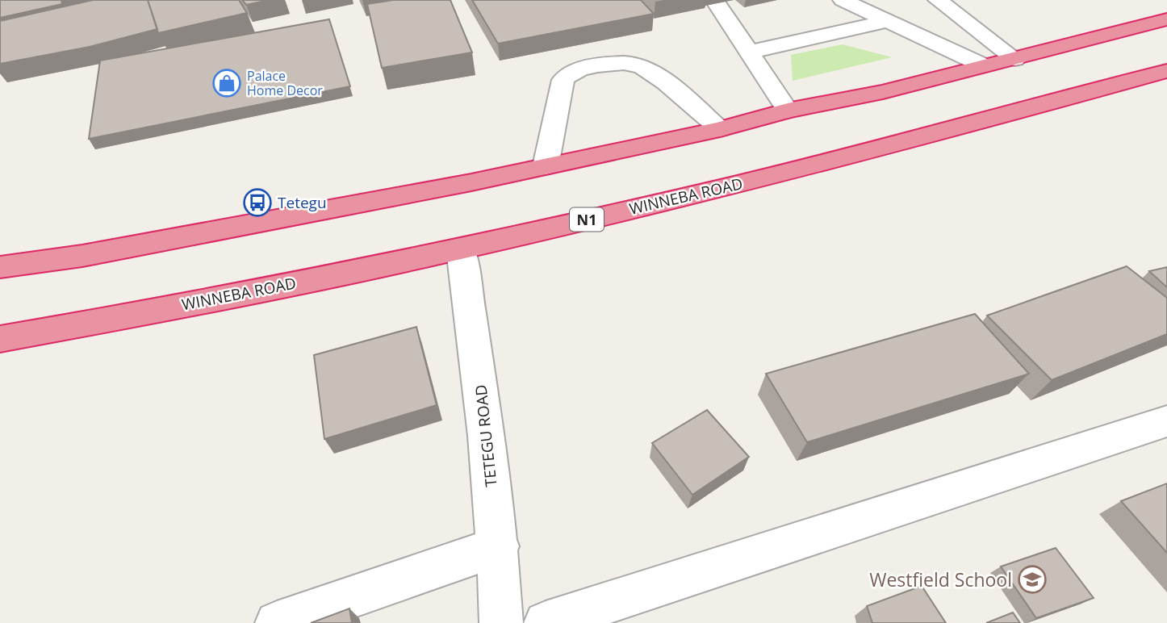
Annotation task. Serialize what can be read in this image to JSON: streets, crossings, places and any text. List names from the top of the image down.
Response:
{
  "streets": {
    "highway": ["WINNEBA ROAD", "N1"],
    "street": ["TETEGU ROAD"]
  },
  "crossings": [
    ["WINNEBA ROAD", "TETEGU ROAD"]
  ],
  "places": {
    "shop": ["Palace Home Decor"],
    "bus stop": ["Tetegu"],
    "school or university": ["Westfield School"]
  }
}
